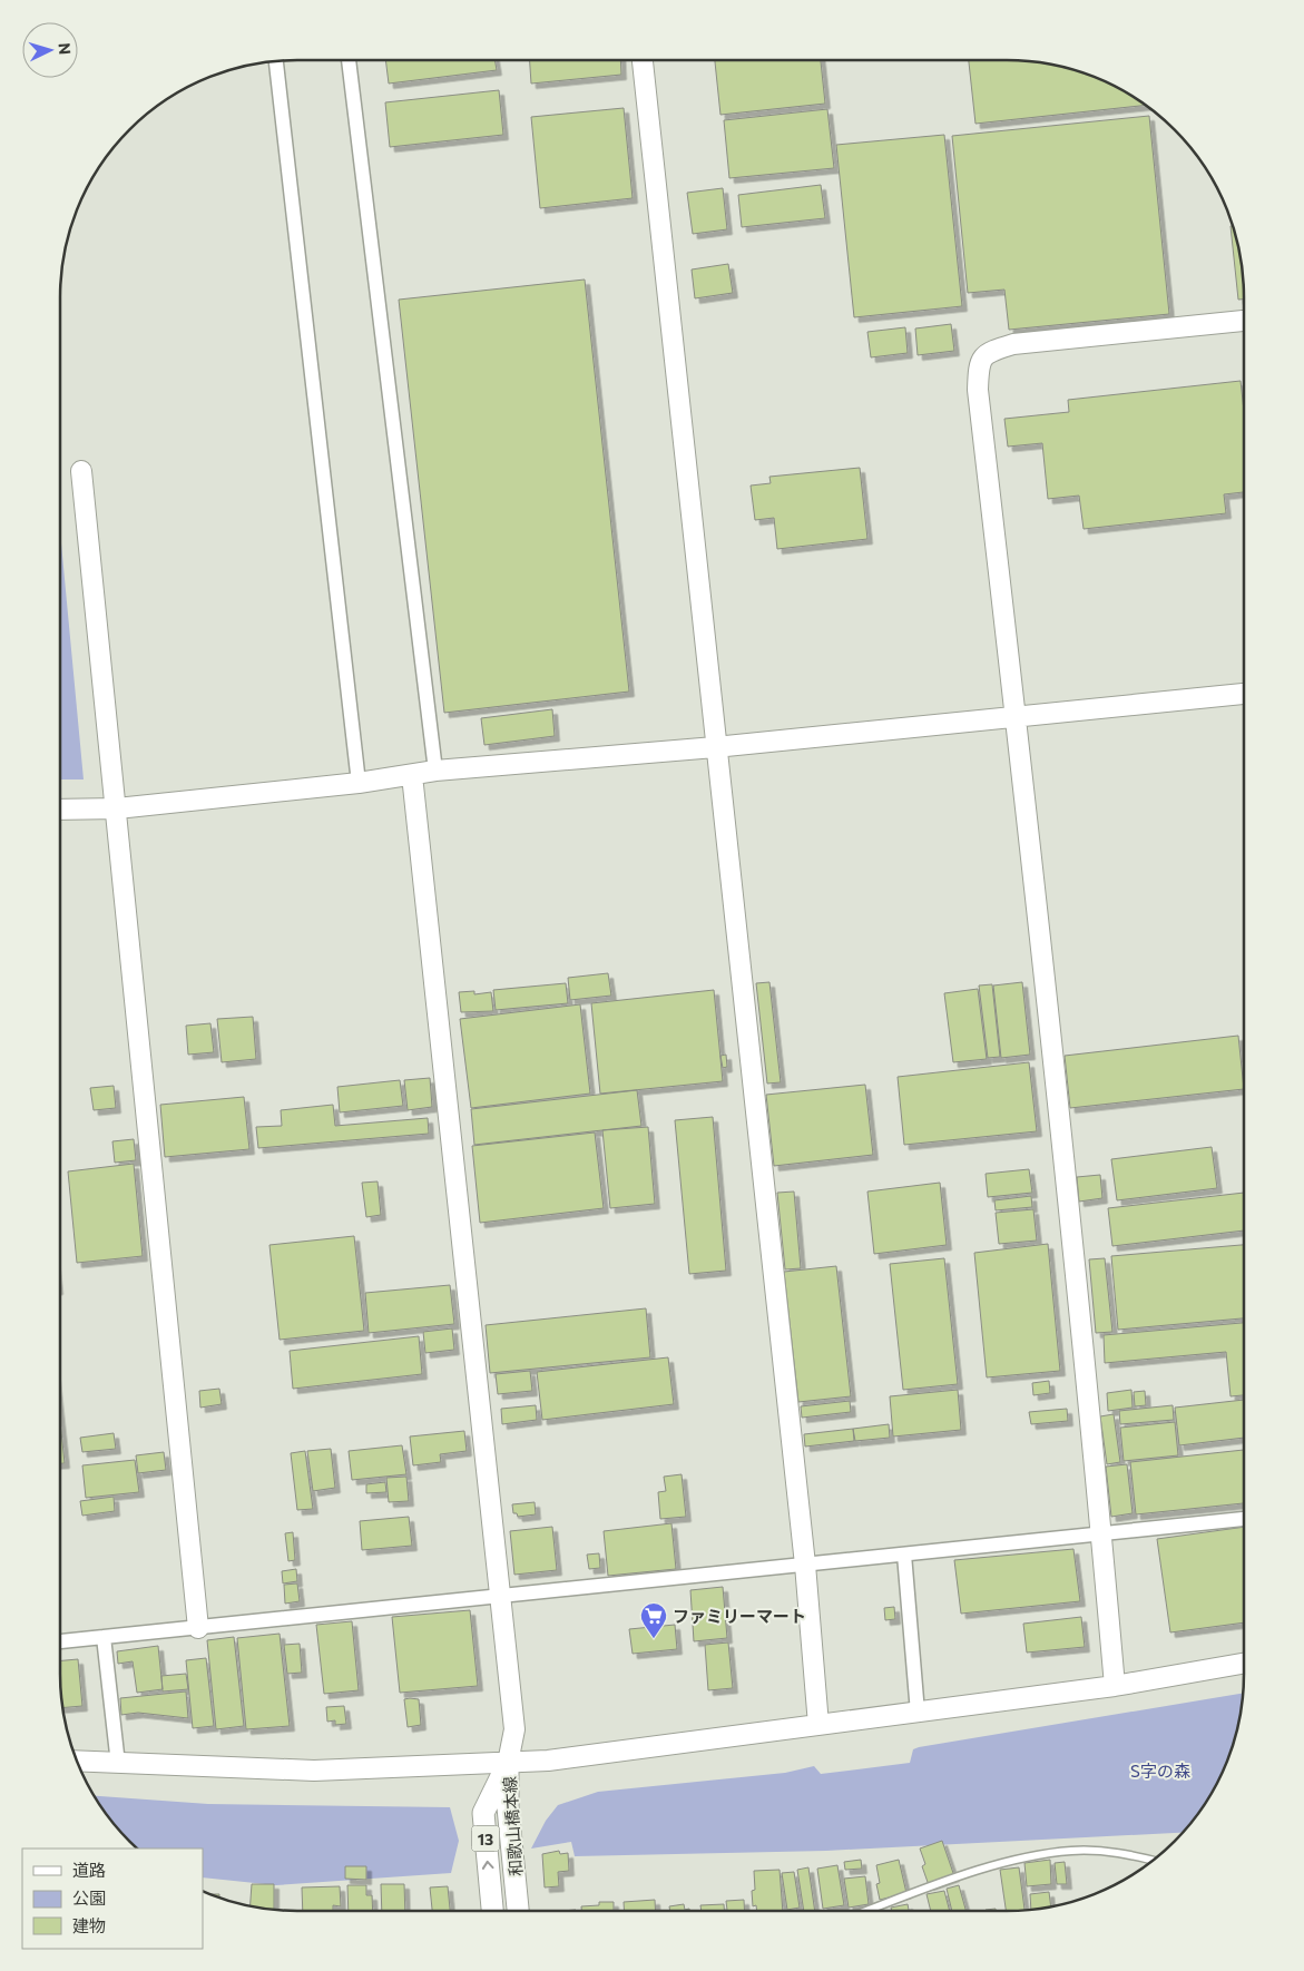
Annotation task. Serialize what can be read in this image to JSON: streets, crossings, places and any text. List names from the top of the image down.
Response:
{
  "streets": {
    "main road": ["和歌山橋本線", "13"]
  },
  "parks": ["S字の森"],
  "places": {
    "supermarket": ["ファミリーマート"]
  },
  "legend": ["道路", "公園", "建物"],
  "north": "right"
}
